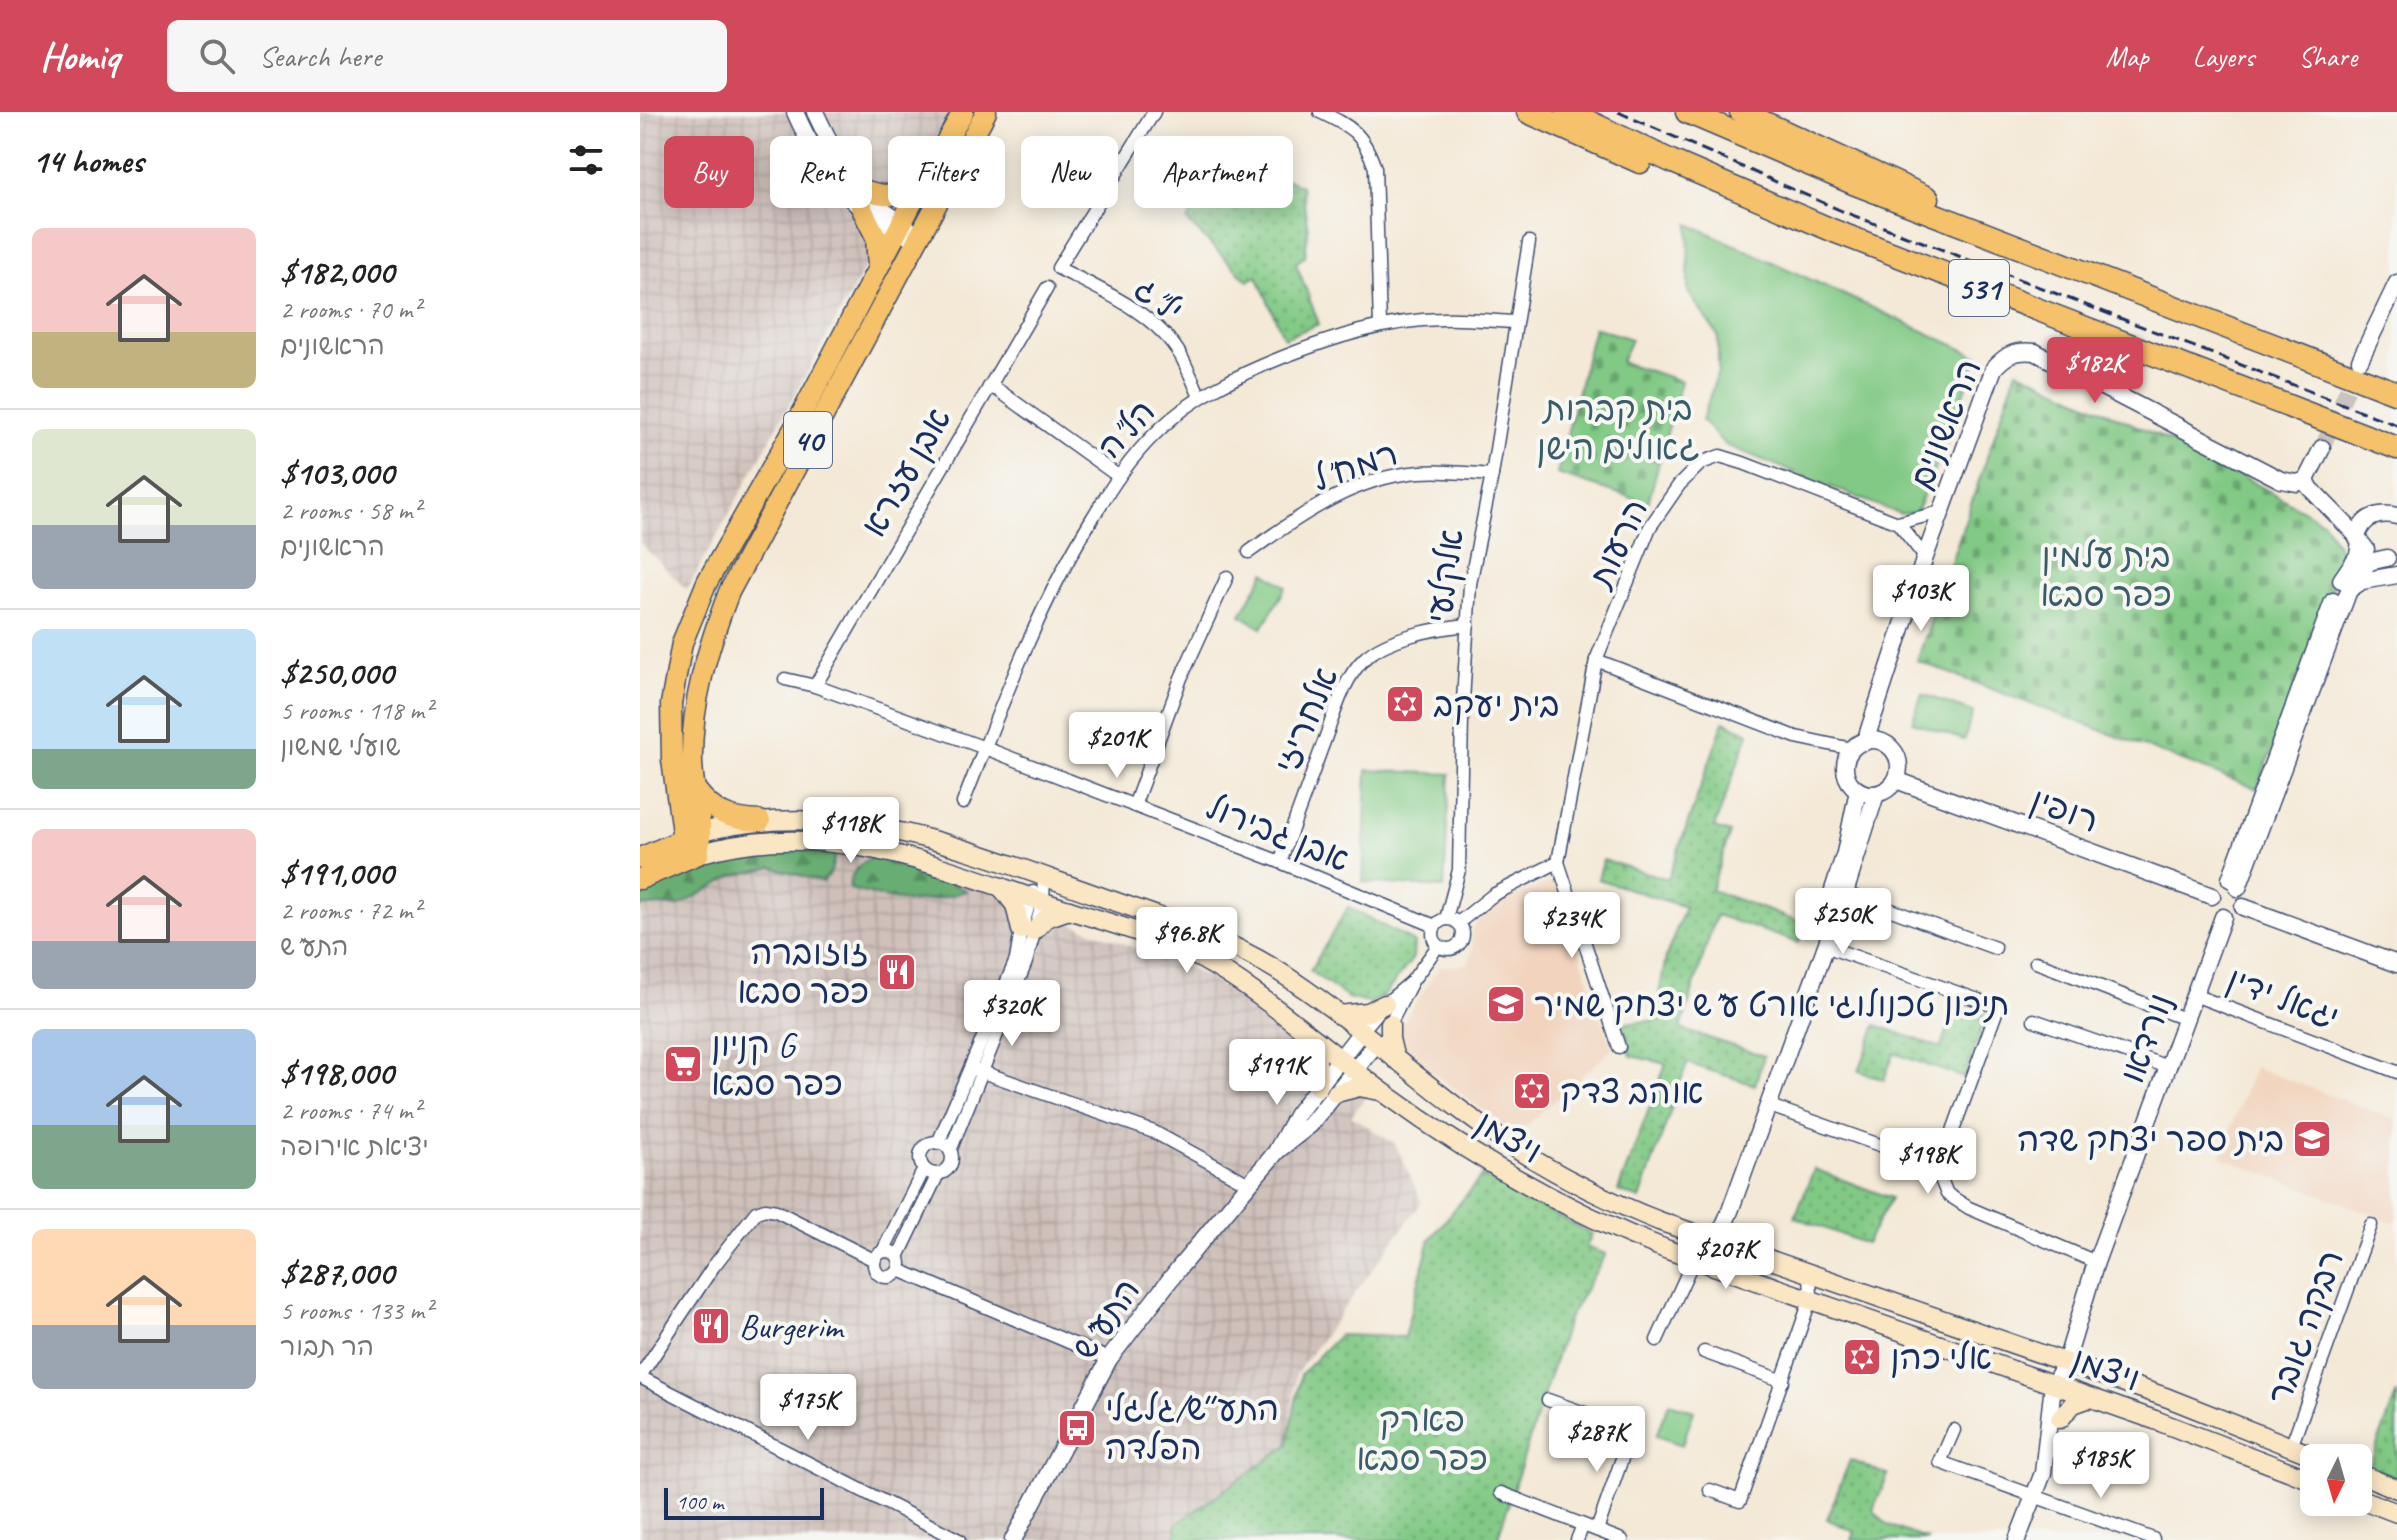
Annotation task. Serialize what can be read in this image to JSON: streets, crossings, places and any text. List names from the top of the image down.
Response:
{
  "streets": {
    "highway": ["531", "40"],
    "main road": ["ויצמן"],
    "street": [
      "יל\"ג",
      "הראשונים",
      "הל\"ה",
      "רמח\"ל",
      "אבן עזרא",
      "הרעות",
      "אלקלעי",
      "אלחריזי",
      "רופין",
      "אבן גבירול",
      "יגאל ידין",
      "נורדאו",
      "התע\"ש",
      "רבקה גובר"
    ]
  },
  "crossings": [
    ["יל\"ג", "הל\"ה"],
    ["הראשונים", "רופין"],
    ["הל\"ה", "אלקלעי"],
    ["הל\"ה", "אבן גבירול"],
    ["40", "ויצמן"],
    ["רמח\"ל", "אלקלעי"],
    ["אבן עזרא", "אבן גבירול"],
    ["אלקלעי", "אלחריזי"],
    ["אלקלעי", "אבן גבירול"],
    ["אלחריזי", "אבן גבירול"],
    ["רופין", "נורדאו"],
    ["יגאל ידין", "נורדאו"],
    ["נורדאו", "ויצמן"],
    ["ויצמן", "התע\"ש"],
    ["ויצמן", "רבקה גובר"]
  ],
  "parks": ["בית קברות גאולים הישן", "בית עלמין כפר סבא", "פארק כפר סבא"],
  "places": {
    "synagogue": ["בית יעקב", "אוהב צדק", "אלי כהן"],
    "restaurant": ["זוזוברה כפר סבא", "Burgerim"],
    "school or university": ["תיכון טכנולוגי אורט ע\"ש יצחק שמיר", "בית ספר יצחק שדה"],
    "supermarket": ["קניון G כפר סבא"],
    "bus stop": ["התע״ש/גלגלי הפלדה"]
  },
  "scale_bar": "100 m",
  "north": "bottom",
  "page": {
    "header": "Homiq",
    "search": "Search here",
    "nav": ["Map", "Layers", "Share"],
    "heading": "14 homes",
    "chip": [
      "Buy",
      "Rent",
      "Filters",
      "New",
      "Apartment"
    ],
    "list": [
      {
        "name": "$182,000",
        "note": "2 rooms · 70 m² · הראשונים"
      },
      {
        "name": "$103,000",
        "note": "2 rooms · 58 m² · הראשונים"
      },
      {
        "name": "$250,000",
        "note": "5 rooms · 118 m² · שועלי שמשון"
      },
      {
        "name": "$191,000",
        "note": "2 rooms · 72 m² · התע\"ש"
      },
      {
        "name": "$198,000",
        "note": "2 rooms · 74 m² · יציאת אירופה"
      },
      {
        "name": "$287,000",
        "note": "5 rooms · 133 m² · הר תבור"
      }
    ],
    "price": [
      "$182K",
      "$103K",
      "$201K",
      "$118K",
      "$250K",
      "$234K",
      "$96.8K",
      "$320K",
      "$191K",
      "$198K",
      "$207K",
      "$175K",
      "$287K",
      "$185K"
    ],
    "scale": "100 m"
  }
}
